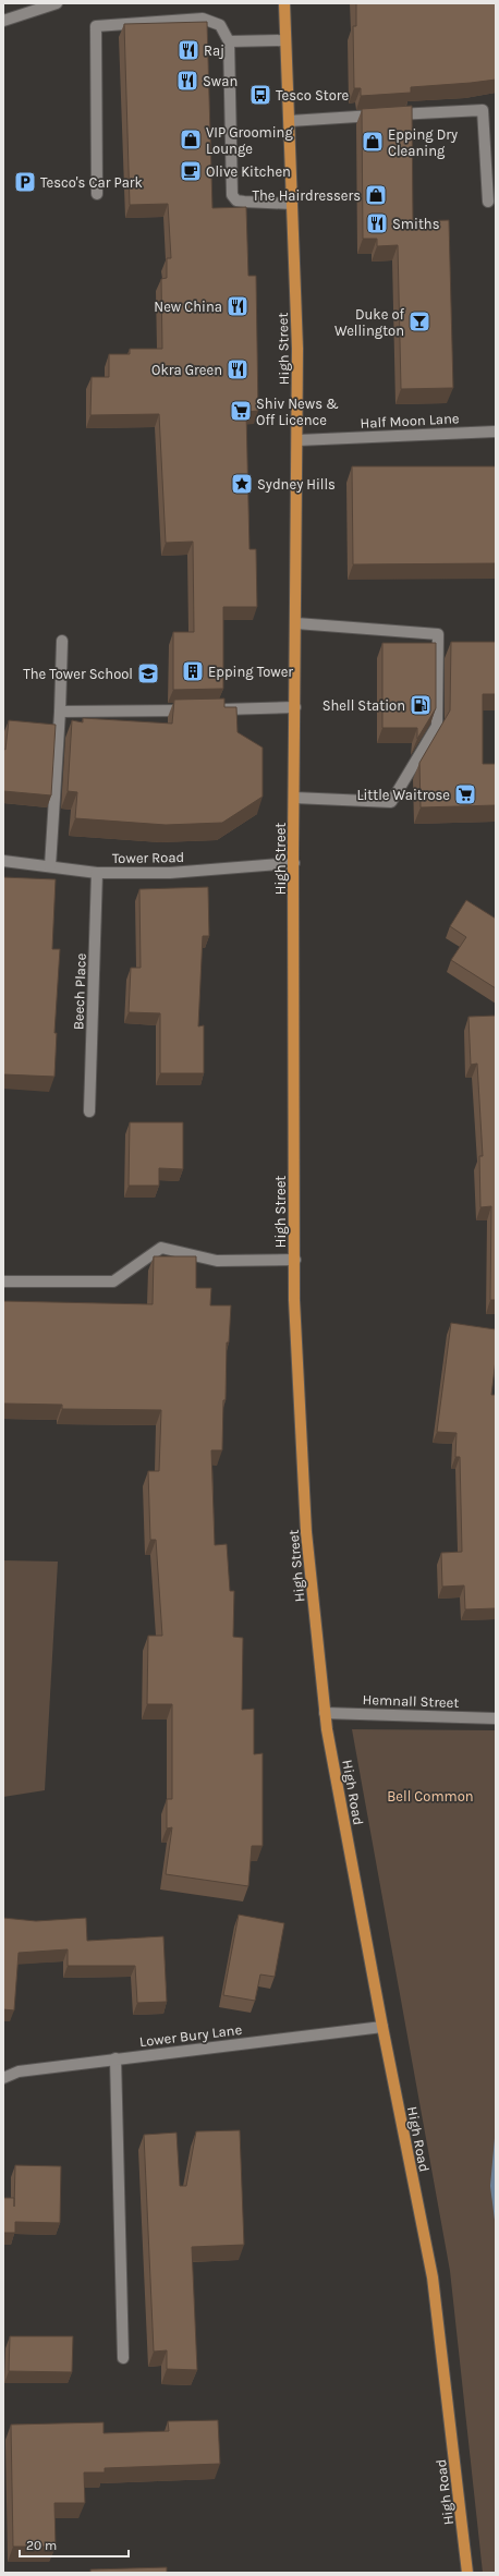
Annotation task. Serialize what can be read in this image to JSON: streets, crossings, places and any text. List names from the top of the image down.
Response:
{
  "streets": {
    "main road": ["High Street", "High Road"],
    "street": [
      "Half Moon Lane",
      "Tower Road",
      "Beech Place",
      "Hemnall Street",
      "Lower Bury Lane"
    ]
  },
  "crossings": [
    ["High Street", "Half Moon Lane"],
    ["High Street", "Tower Road"],
    ["High Street", "Hemnall Street"],
    ["High Street", "High Road"],
    ["Tower Road", "Beech Place"],
    ["Hemnall Street", "High Road"],
    ["High Road", "Lower Bury Lane"]
  ],
  "parks": ["Bell Common"],
  "places": {
    "restaurant": [
      "Raj",
      "Swan",
      "Smiths",
      "New China",
      "Okra Green"
    ],
    "bus stop": ["Tesco Store"],
    "shop": ["VIP Grooming Lounge", "Epping Dry Cleaning", "The Hairdressers"],
    "cafe": ["Olive Kitchen"],
    "parking": ["Tesco's Car Park"],
    "bar": ["Duke of Wellington"],
    "supermarket": ["Shiv News & Off Licence", "Little Waitrose"],
    "place": ["Sydney Hills"],
    "building": ["Epping Tower"],
    "school or university": ["The Tower School"],
    "fuel station": ["Shell Station"]
  },
  "scale_bar": "20 m"
}
